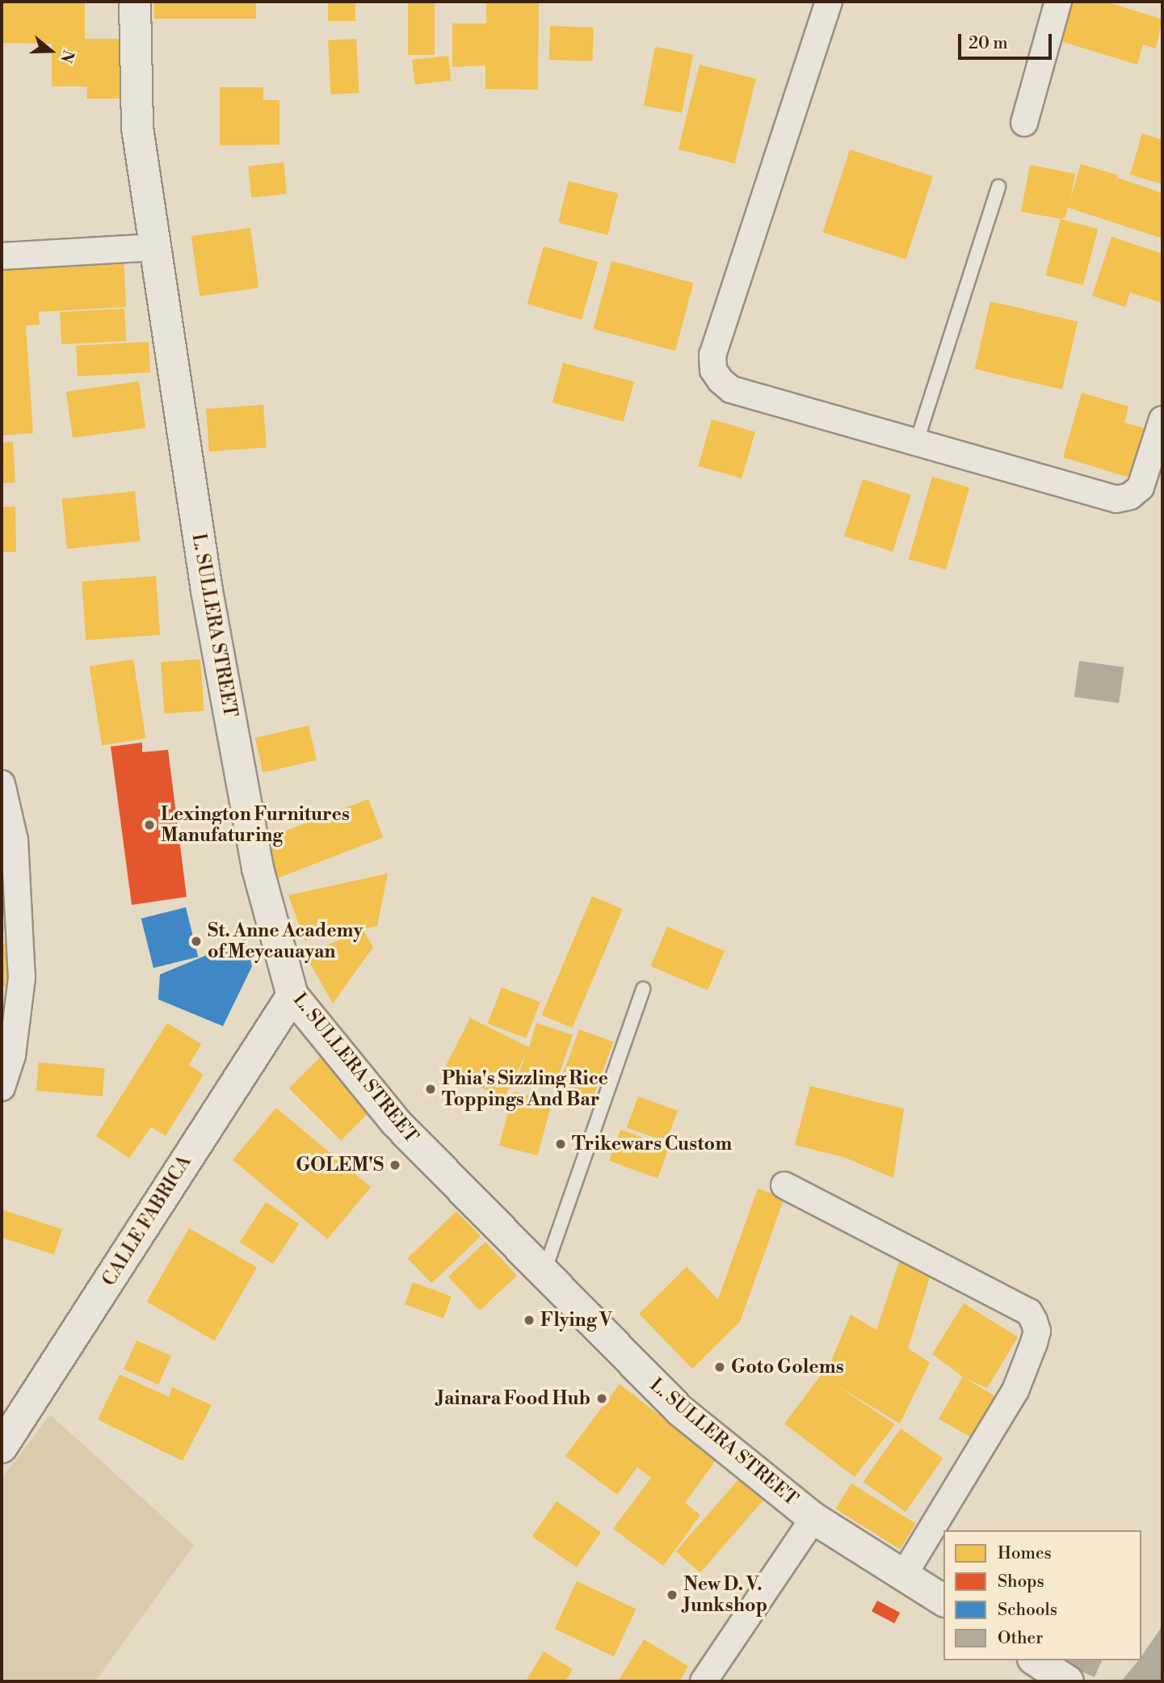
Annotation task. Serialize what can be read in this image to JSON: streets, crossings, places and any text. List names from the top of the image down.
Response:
{
  "streets": {
    "street": ["L. SULLERA STREET", "CALLE FABRICA"]
  },
  "crossings": [
    ["L. SULLERA STREET", "CALLE FABRICA"]
  ],
  "places": [
    "Lexington Furnitures Manufaturing",
    "St. Anne Academy of Meycauayan",
    "Phia's Sizzling Rice Toppings And Bar",
    "Trikewars Custom",
    "GOLEM'S",
    "Flying V",
    "Goto Golems",
    "Jainara Food Hub",
    "New D. V. Junkshop"
  ],
  "legend": [
    "Homes",
    "Shops",
    "Schools",
    "Other"
  ],
  "scale_bar": "20 m",
  "north": "right"
}
